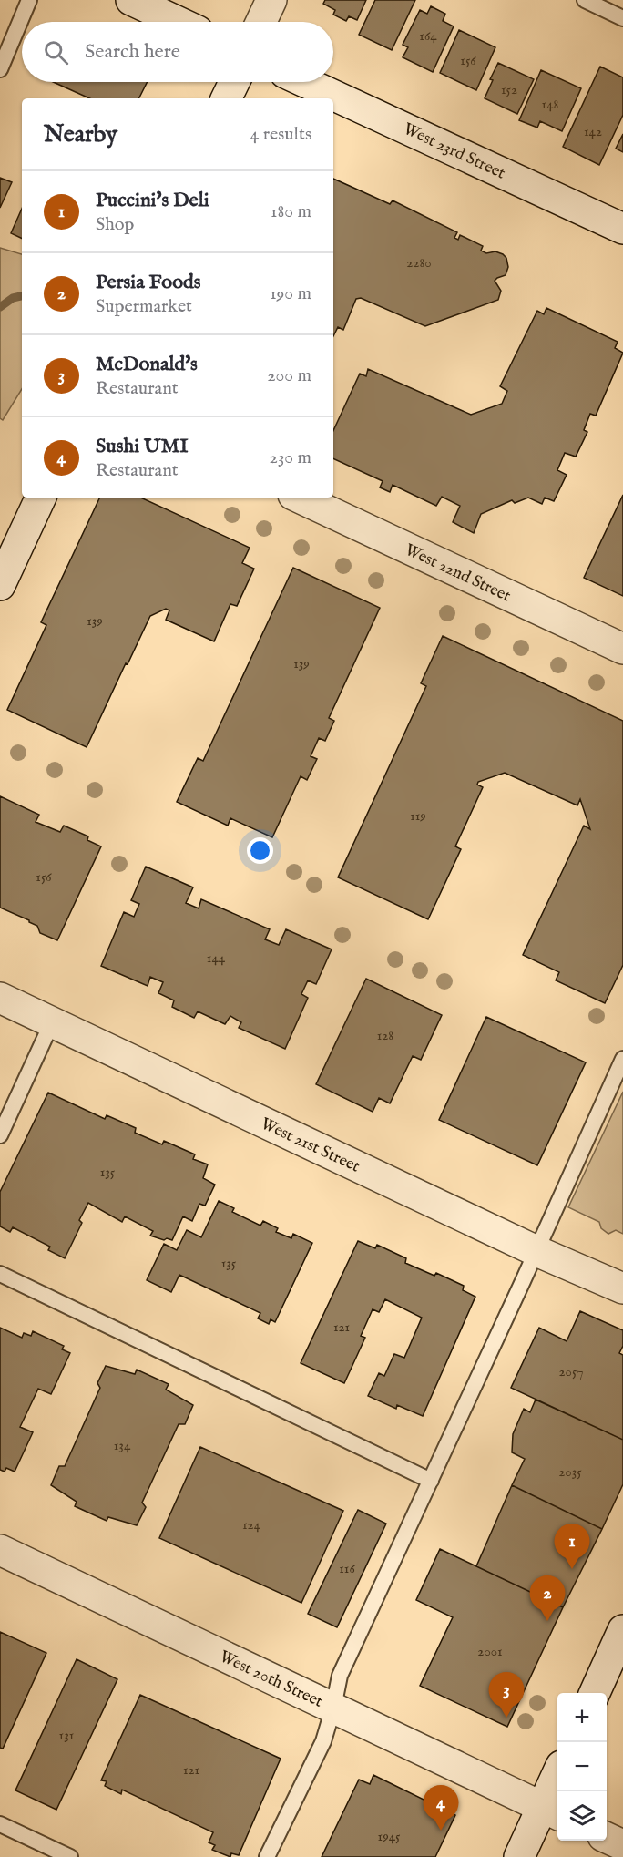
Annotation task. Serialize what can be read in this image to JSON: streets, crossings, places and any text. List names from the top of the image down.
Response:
{
  "streets": {
    "street": [
      "West 23rd Street",
      "West 22nd Street",
      "West 21st Street",
      "West 20th Street"
    ]
  },
  "house_numbers": [
    "164",
    "156",
    "152",
    "148",
    "142",
    "2280",
    "139",
    "139",
    "119",
    "156",
    "144",
    "128",
    "135",
    "135",
    "121",
    "2057",
    "134",
    "2035",
    "124",
    "116",
    "2001",
    "131",
    "121",
    "1945"
  ],
  "page": {
    "search": "Search here",
    "heading": ["Nearby", "4 results"],
    "list": [
      {
        "mark": "1",
        "name": "Puccini's Deli",
        "note": "Shop",
        "value": "180 m"
      },
      {
        "mark": "2",
        "name": "Persia Foods",
        "note": "Supermarket",
        "value": "190 m"
      },
      {
        "mark": "3",
        "name": "McDonald's",
        "note": "Restaurant",
        "value": "200 m"
      },
      {
        "mark": "4",
        "name": "Sushi UMI",
        "note": "Restaurant",
        "value": "230 m"
      }
    ],
    "pins": [
      "1",
      "2",
      "3",
      "4"
    ],
    "map_buttons": ["+", "−"]
  }
}
